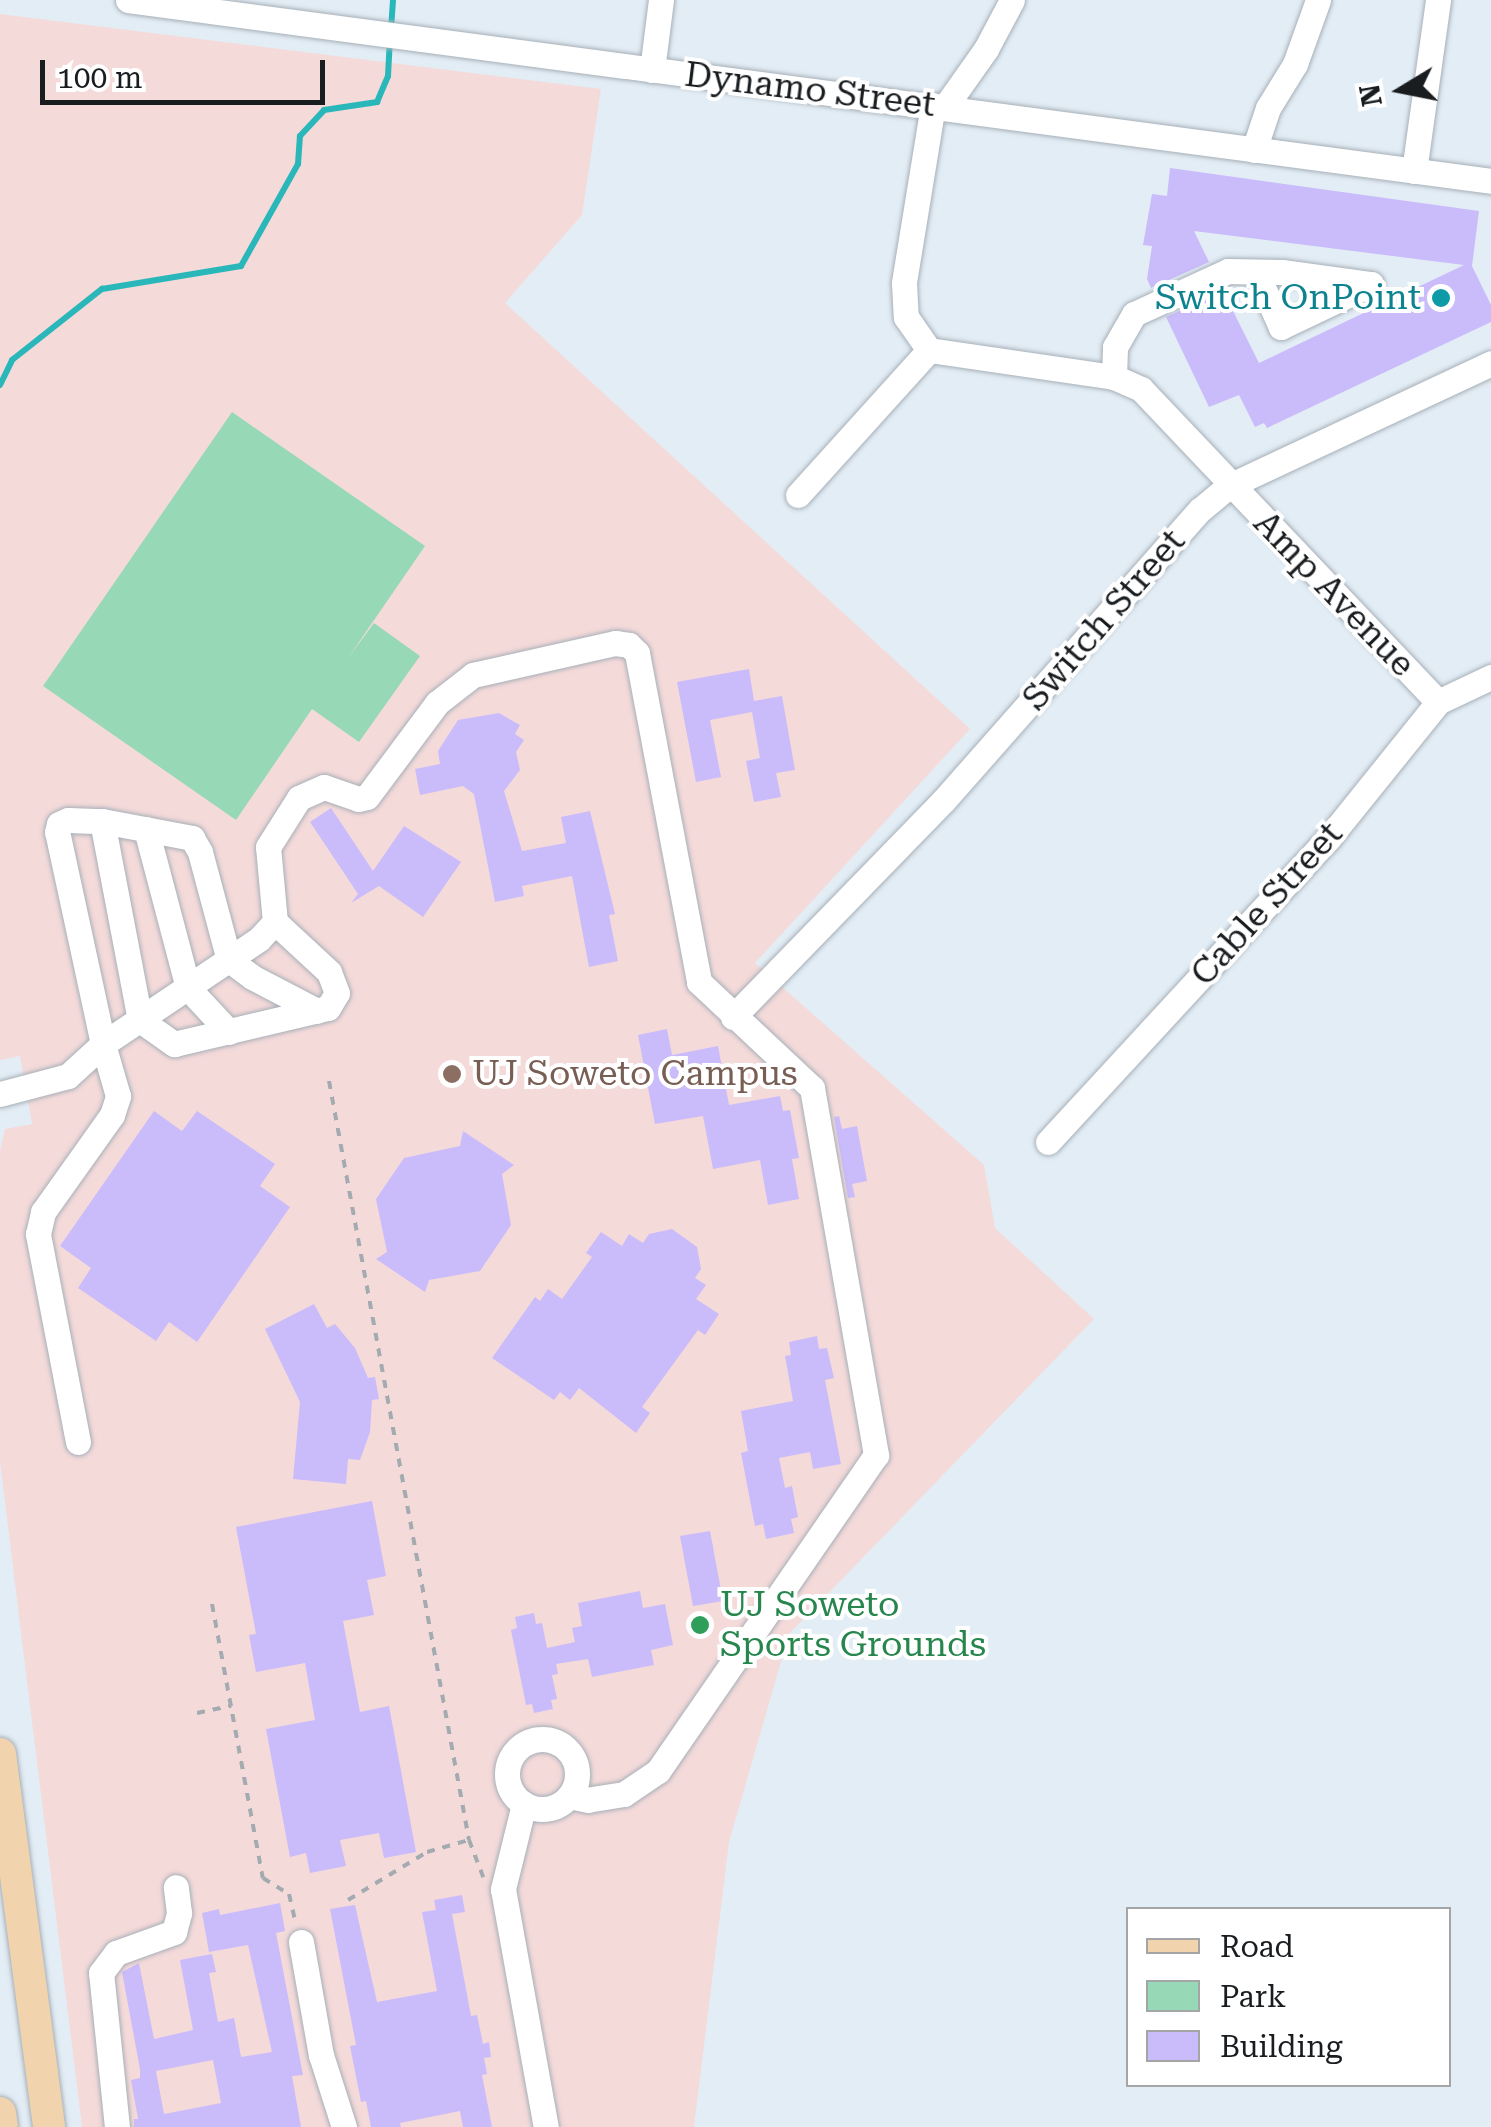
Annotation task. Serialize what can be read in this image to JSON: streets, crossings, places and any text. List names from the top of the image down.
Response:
{
  "streets": {
    "street": [
      "Dynamo Street",
      "Amp Avenue",
      "Switch Street",
      "Cable Street"
    ]
  },
  "crossings": [
    ["Amp Avenue", "Switch Street"],
    ["Amp Avenue", "Cable Street"]
  ],
  "places": ["Switch OnPoint", "UJ Soweto Campus", "UJ Soweto Sports Grounds"],
  "legend": ["Road", "Park", "Building"],
  "scale_bar": "100 m",
  "north": "left"
}
